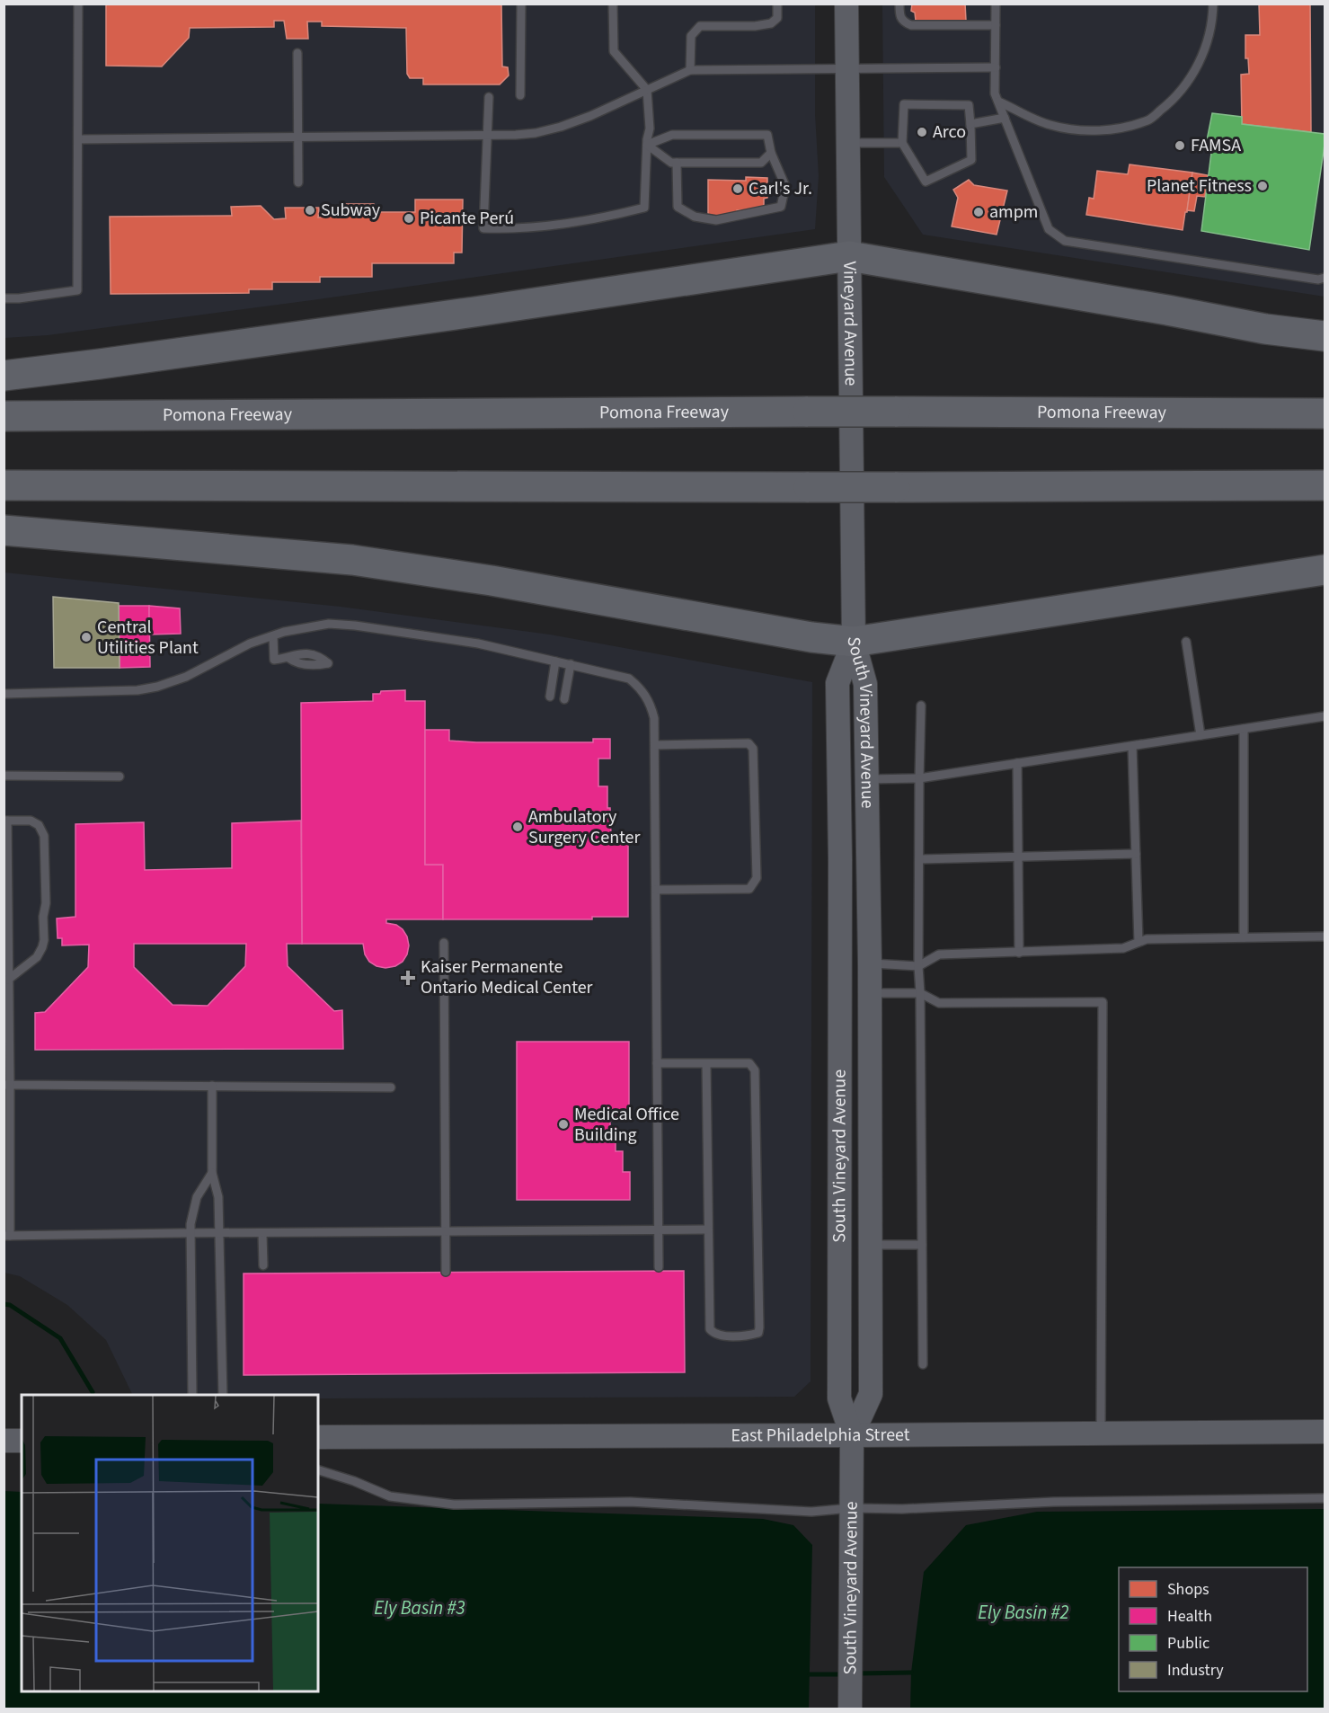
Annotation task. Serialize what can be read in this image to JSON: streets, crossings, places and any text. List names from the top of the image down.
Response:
{
  "streets": {
    "highway": ["Pomona Freeway"],
    "main road": ["Vineyard Avenue", "South Vineyard Avenue", "East Philadelphia Street"]
  },
  "crossings": [
    ["Vineyard Avenue", "South Vineyard Avenue"],
    ["South Vineyard Avenue", "East Philadelphia Street"]
  ],
  "water": ["Ely Basin #3", "Ely Basin #2"],
  "places": {
    "other": [
      "Arco",
      "FAMSA",
      "Planet Fitness",
      "Carl's Jr.",
      "Subway",
      "ampm",
      "Picante Perú",
      "Central Utilities Plant",
      "Ambulatory Surgery Center",
      "Medical Office Building"
    ],
    "health": ["Kaiser Permanente Ontario Medical Center"]
  },
  "legend": [
    "Shops",
    "Health",
    "Public",
    "Industry"
  ]
}
